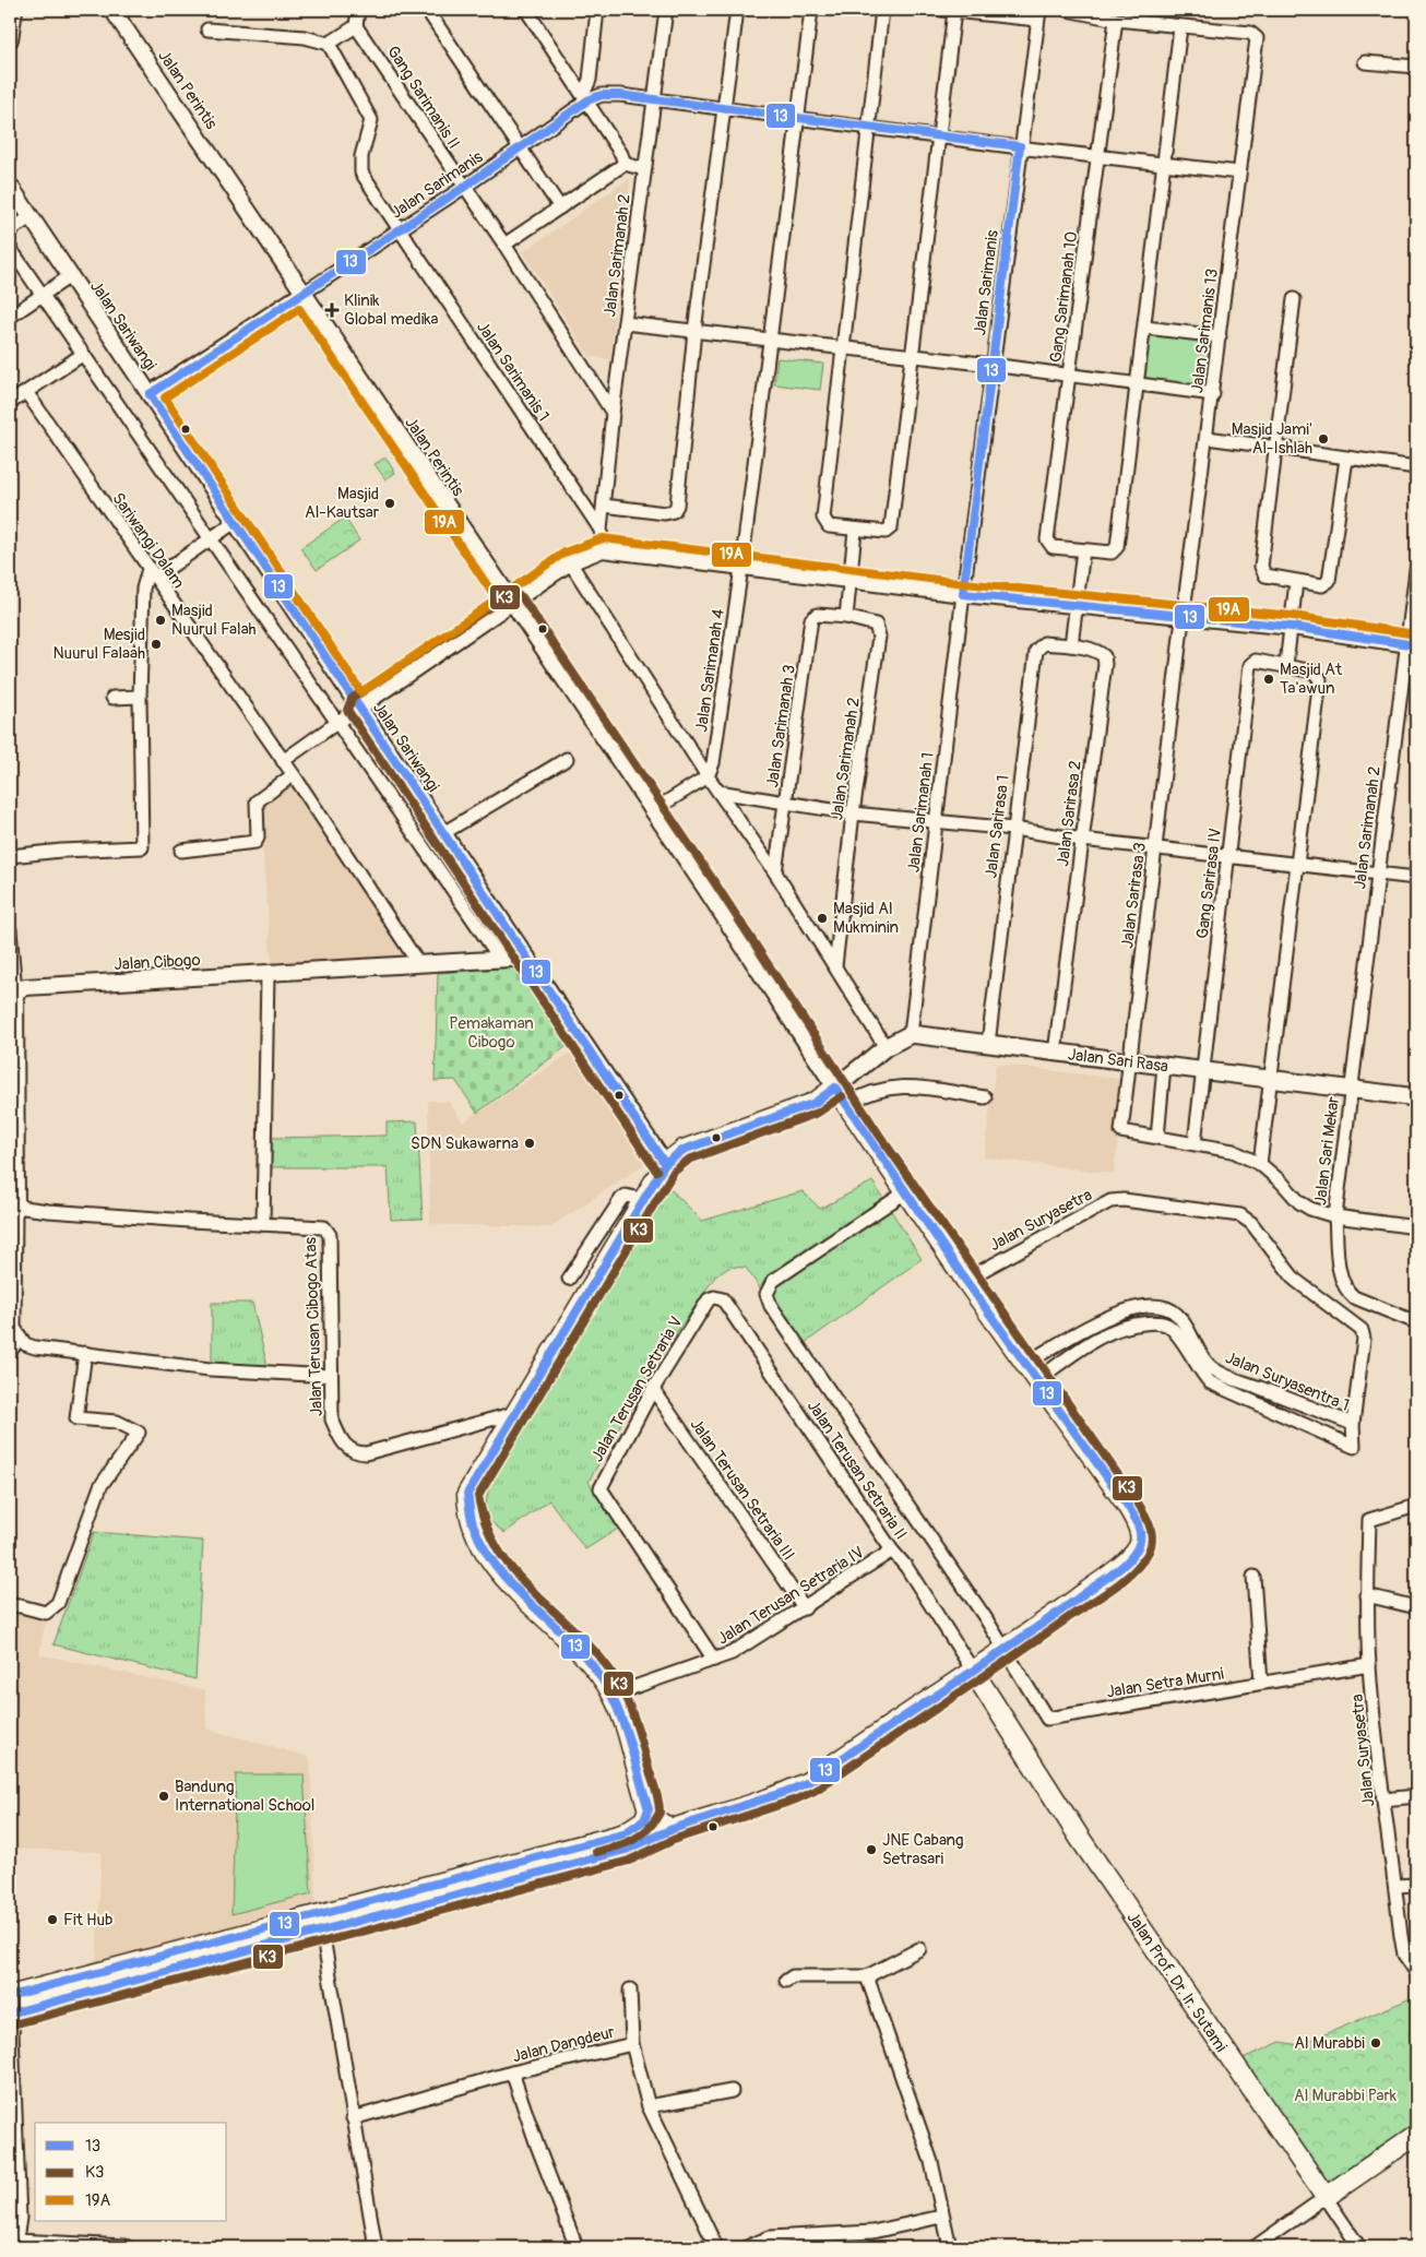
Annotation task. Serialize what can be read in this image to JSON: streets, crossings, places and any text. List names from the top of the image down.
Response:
{
  "streets": {
    "main road": ["Jalan Sari Rasa", "Jalan Prof. Dr. Ir. Sutami"],
    "street": [
      "Jalan Perintis",
      "Gang Sarimanis II",
      "Jalan Sarimanis",
      "Jalan Sarimanah 2",
      "Gang Sarimanah 10",
      "Jalan Sariwangi",
      "Jalan Sarimanis 13",
      "Jalan Sarimanis 1",
      "Sariwangi Dalam",
      "Jalan Sarimanah 4",
      "Jalan Sarimanah 3",
      "Jalan Sarimanah 1",
      "Jalan Sarirasa 2",
      "Jalan Sarirasa 1",
      "Gang Sarirasa IV",
      "Jalan Sarirasa 3",
      "Jalan Cibogo",
      "Jalan Sari Mekar",
      "Jalan Suryasetra",
      "Jalan Terusan Cibogo Atas",
      "Jalan Suryasentra 1",
      "Jalan Terusan Setraria V",
      "Jalan Terusan Setraria II",
      "Jalan Terusan Setraria III",
      "Jalan Terusan Setraria IV",
      "Jalan Setra Murni",
      "Jalan Dangdeur"
    ]
  },
  "crossings": [
    ["Jalan Perintis", "Jalan Sarimanis"],
    ["Gang Sarimanis II", "Jalan Sarimanis"],
    ["Gang Sarimanis II", "Jalan Sarimanah 2"],
    ["Jalan Sarimanis", "Jalan Sarimanis 1"],
    ["Jalan Sarimanis", "Jalan Sarimanah 1"],
    ["Jalan Sarimanah 2", "Jalan Sarimanis 1"],
    ["Jalan Sarimanah 2", "Jalan Sarimanah 3"],
    ["Jalan Sarimanah 2", "Jalan Sari Rasa"],
    ["Jalan Sarimanah 2", "Jalan Sari Mekar"],
    ["Jalan Sariwangi", "Jalan Cibogo"],
    ["Jalan Sarimanis 13", "Jalan Sarirasa 3"],
    ["Sariwangi Dalam", "Jalan Cibogo"],
    ["Jalan Sarimanah 1", "Jalan Sari Rasa"],
    ["Jalan Sarirasa 2", "Jalan Sarirasa 1"],
    ["Jalan Sarirasa 2", "Jalan Sari Rasa"],
    ["Jalan Sarirasa 1", "Jalan Sari Rasa"],
    ["Gang Sarirasa IV", "Jalan Sari Rasa"],
    ["Jalan Sarirasa 3", "Jalan Sari Rasa"],
    ["Jalan Sari Rasa", "Jalan Sari Mekar"],
    ["Jalan Suryasetra", "Jalan Suryasentra 1"],
    ["Jalan Suryasetra", "Jalan Setra Murni"],
    ["Jalan Terusan Setraria V", "Jalan Terusan Setraria II"],
    ["Jalan Terusan Setraria V", "Jalan Terusan Setraria III"],
    ["Jalan Terusan Setraria V", "Jalan Terusan Setraria IV"],
    ["Jalan Terusan Setraria II", "Jalan Terusan Setraria IV"],
    ["Jalan Terusan Setraria III", "Jalan Terusan Setraria IV"]
  ],
  "parks": ["Pemakaman Cibogo", "Al Murabbi Park"],
  "places": {
    "health": ["Klinik Global medika"],
    "other": [
      "Masjid Jami' Al-Ishlah",
      "Masjid Al-Kautsar",
      "Masjid Nuurul Falah",
      "Mesjid Nuurul Falaah",
      "Masjid At Ta'awun",
      "Masjid Al Mukminin",
      "SDN Sukawarna",
      "Bandung International School",
      "JNE Cabang Setrasari",
      "Fit Hub",
      "Al Murabbi"
    ]
  },
  "lines": ["transit line 13", "transit line 19A", "transit line K3"],
  "legend": ["13", "K3", "19A"]
}
